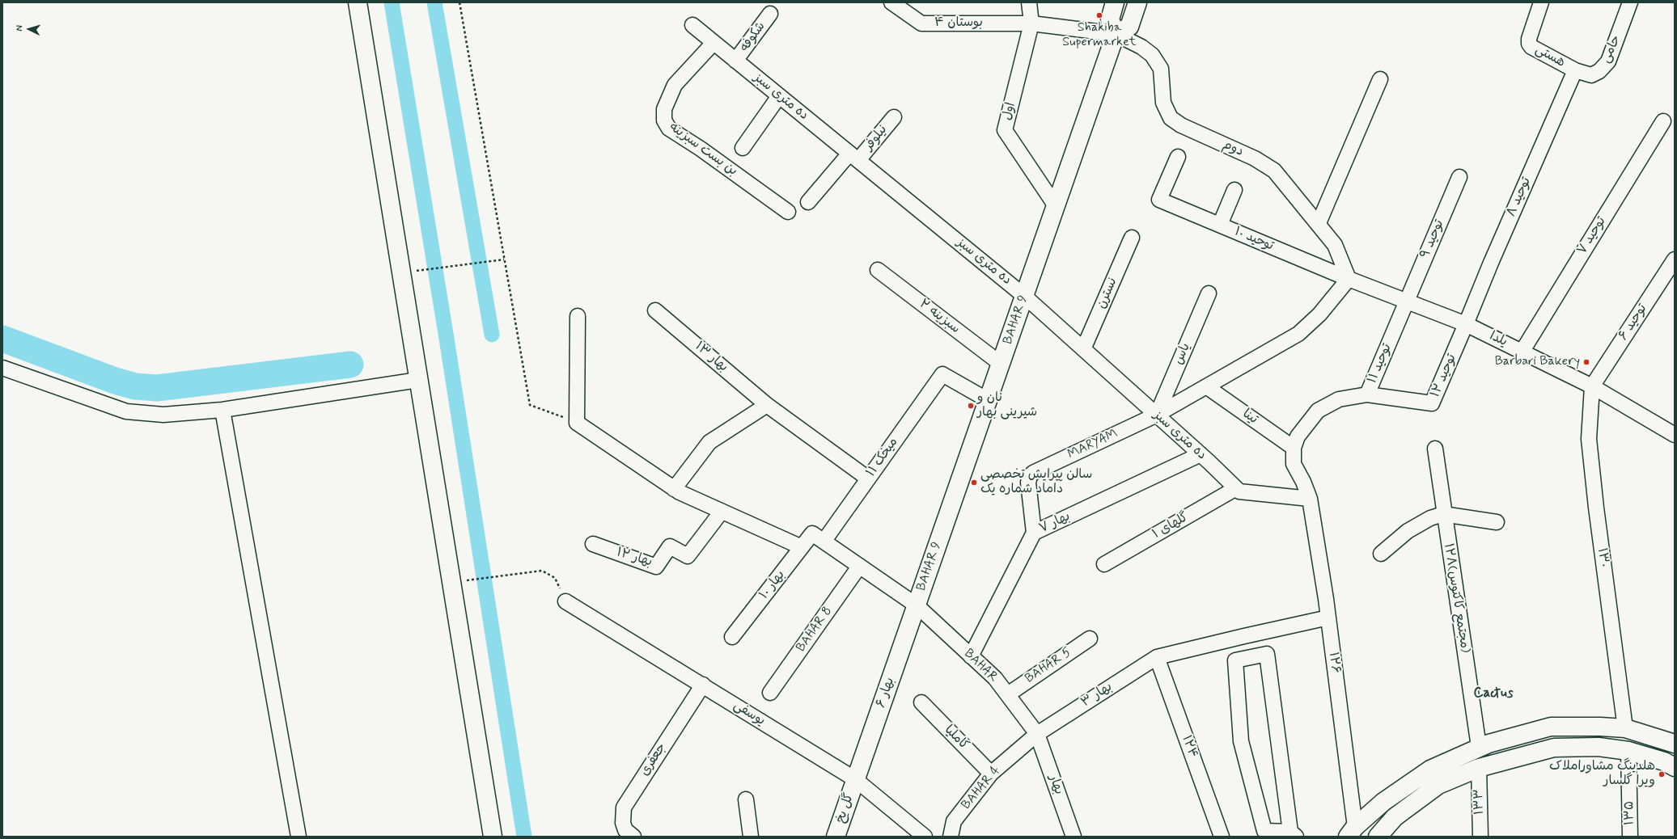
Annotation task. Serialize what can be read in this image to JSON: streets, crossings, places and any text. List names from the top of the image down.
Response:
{
  "streets": {
    "main road": ["BAHAR 9", "بهار ۶", "گل یخ"],
    "street": [
      "بوستان ۴",
      "شکوفه",
      "حامی",
      "هستی",
      "ده متری سبز",
      "اول",
      "نیلوفر",
      "دوم",
      "بن بست سبزینه",
      "توحید ۸",
      "توحید ۷",
      "توحید ۱۰",
      "توحید ۹",
      "نسترن",
      "سبزینه ۲",
      "توحید ۶",
      "یلدا",
      "یاس",
      "بهار ۱۳",
      "توحید ۱۱",
      "توحید ۱۲",
      "تینا",
      "MARYAM",
      "میخک ۱۱",
      "بهار ۷",
      "گلهای ۱",
      "بهار ۱۲",
      "۱۳۰",
      "بهار ۱۰",
      "۱۲۸(مجتمع کاکتوس)",
      "BAHAR 8",
      "۱۲۶",
      "BAHAR",
      "BAHAR 5",
      "بهار ۳",
      "یوسفی",
      "کاملیا",
      "۱۲۴",
      "جعفری",
      "بهار",
      "BAHAR 4",
      "۱۳۳",
      "۱۳۵"
    ]
  },
  "crossings": [
    ["بوستان ۴", "اول"],
    ["بوستان ۴", "دوم"],
    ["بوستان ۴", "BAHAR 9"],
    ["شکوفه", "ده متری سبز"],
    ["حامی", "هستی"],
    ["حامی", "توحید ۸"],
    ["هستی", "توحید ۸"],
    ["ده متری سبز", "نیلوفر"],
    ["ده متری سبز", "بن بست سبزینه"],
    ["ده متری سبز", "نسترن"],
    ["ده متری سبز", "BAHAR 9"],
    ["ده متری سبز", "یاس"],
    ["ده متری سبز", "توحید ۱۱"],
    ["ده متری سبز", "MARYAM"],
    ["ده متری سبز", "بهار ۷"],
    ["ده متری سبز", "گلهای ۱"],
    ["ده متری سبز", "۱۲۶"],
    ["اول", "BAHAR 9"],
    ["دوم", "توحید ۱۰"],
    ["دوم", "BAHAR 9"],
    ["دوم", "یلدا"],
    ["دوم", "MARYAM"],
    ["توحید ۸", "یلدا"],
    ["توحید ۸", "توحید ۱۲"],
    ["توحید ۷", "یلدا"],
    ["توحید ۱۰", "یلدا"],
    ["توحید ۱۰", "MARYAM"],
    ["توحید ۹", "یلدا"],
    ["توحید ۹", "توحید ۱۱"],
    ["سبزینه ۲", "BAHAR 9"],
    ["BAHAR 9", "میخک ۱۱"],
    ["BAHAR 9", "BAHAR"],
    ["BAHAR 9", "بهار ۶"],
    ["توحید ۶", "یلدا"],
    ["توحید ۶", "۱۳۰"],
    ["یلدا", "توحید ۱۱"],
    ["یلدا", "توحید ۱۲"],
    ["یلدا", "MARYAM"],
    ["یلدا", "۱۳۰"],
    ["یاس", "MARYAM"],
    ["بهار ۱۳", "میخک ۱۱"],
    ["توحید ۱۱", "توحید ۱۲"],
    ["توحید ۱۱", "تینا"],
    ["توحید ۱۱", "۱۲۶"],
    ["تینا", "MARYAM"],
    ["MARYAM", "بهار ۷"],
    ["میخک ۱۱", "بهار ۱۰"],
    ["میخک ۱۱", "BAHAR"],
    ["بهار ۷", "BAHAR"],
    ["بهار ۱۰", "BAHAR"],
    ["BAHAR 8", "BAHAR"],
    ["۱۲۶", "بهار ۳"],
    ["BAHAR", "BAHAR 5"],
    ["BAHAR", "بهار ۶"],
    ["BAHAR", "بهار ۳"],
    ["BAHAR", "بهار"],
    ["BAHAR", "BAHAR 4"],
    ["بهار ۶", "یوسفی"],
    ["بهار ۶", "گل یخ"],
    ["بهار ۳", "۱۲۴"],
    ["بهار ۳", "بهار"],
    ["بهار ۳", "BAHAR 4"],
    ["یوسفی", "جعفری"],
    ["یوسفی", "گل یخ"],
    ["کاملیا", "BAHAR 4"],
    ["بهار", "BAHAR 4"]
  ],
  "districts": ["Cactus"],
  "places": [
    "Shakiba Supermarket",
    "Barbari Bakery",
    "نان و شیرینی بهار",
    "سالن پیرایش تخصصی داماد شماره یک",
    "هلدینگ مشاوراملاک ویرا گلسار"
  ],
  "north": "left"
}
